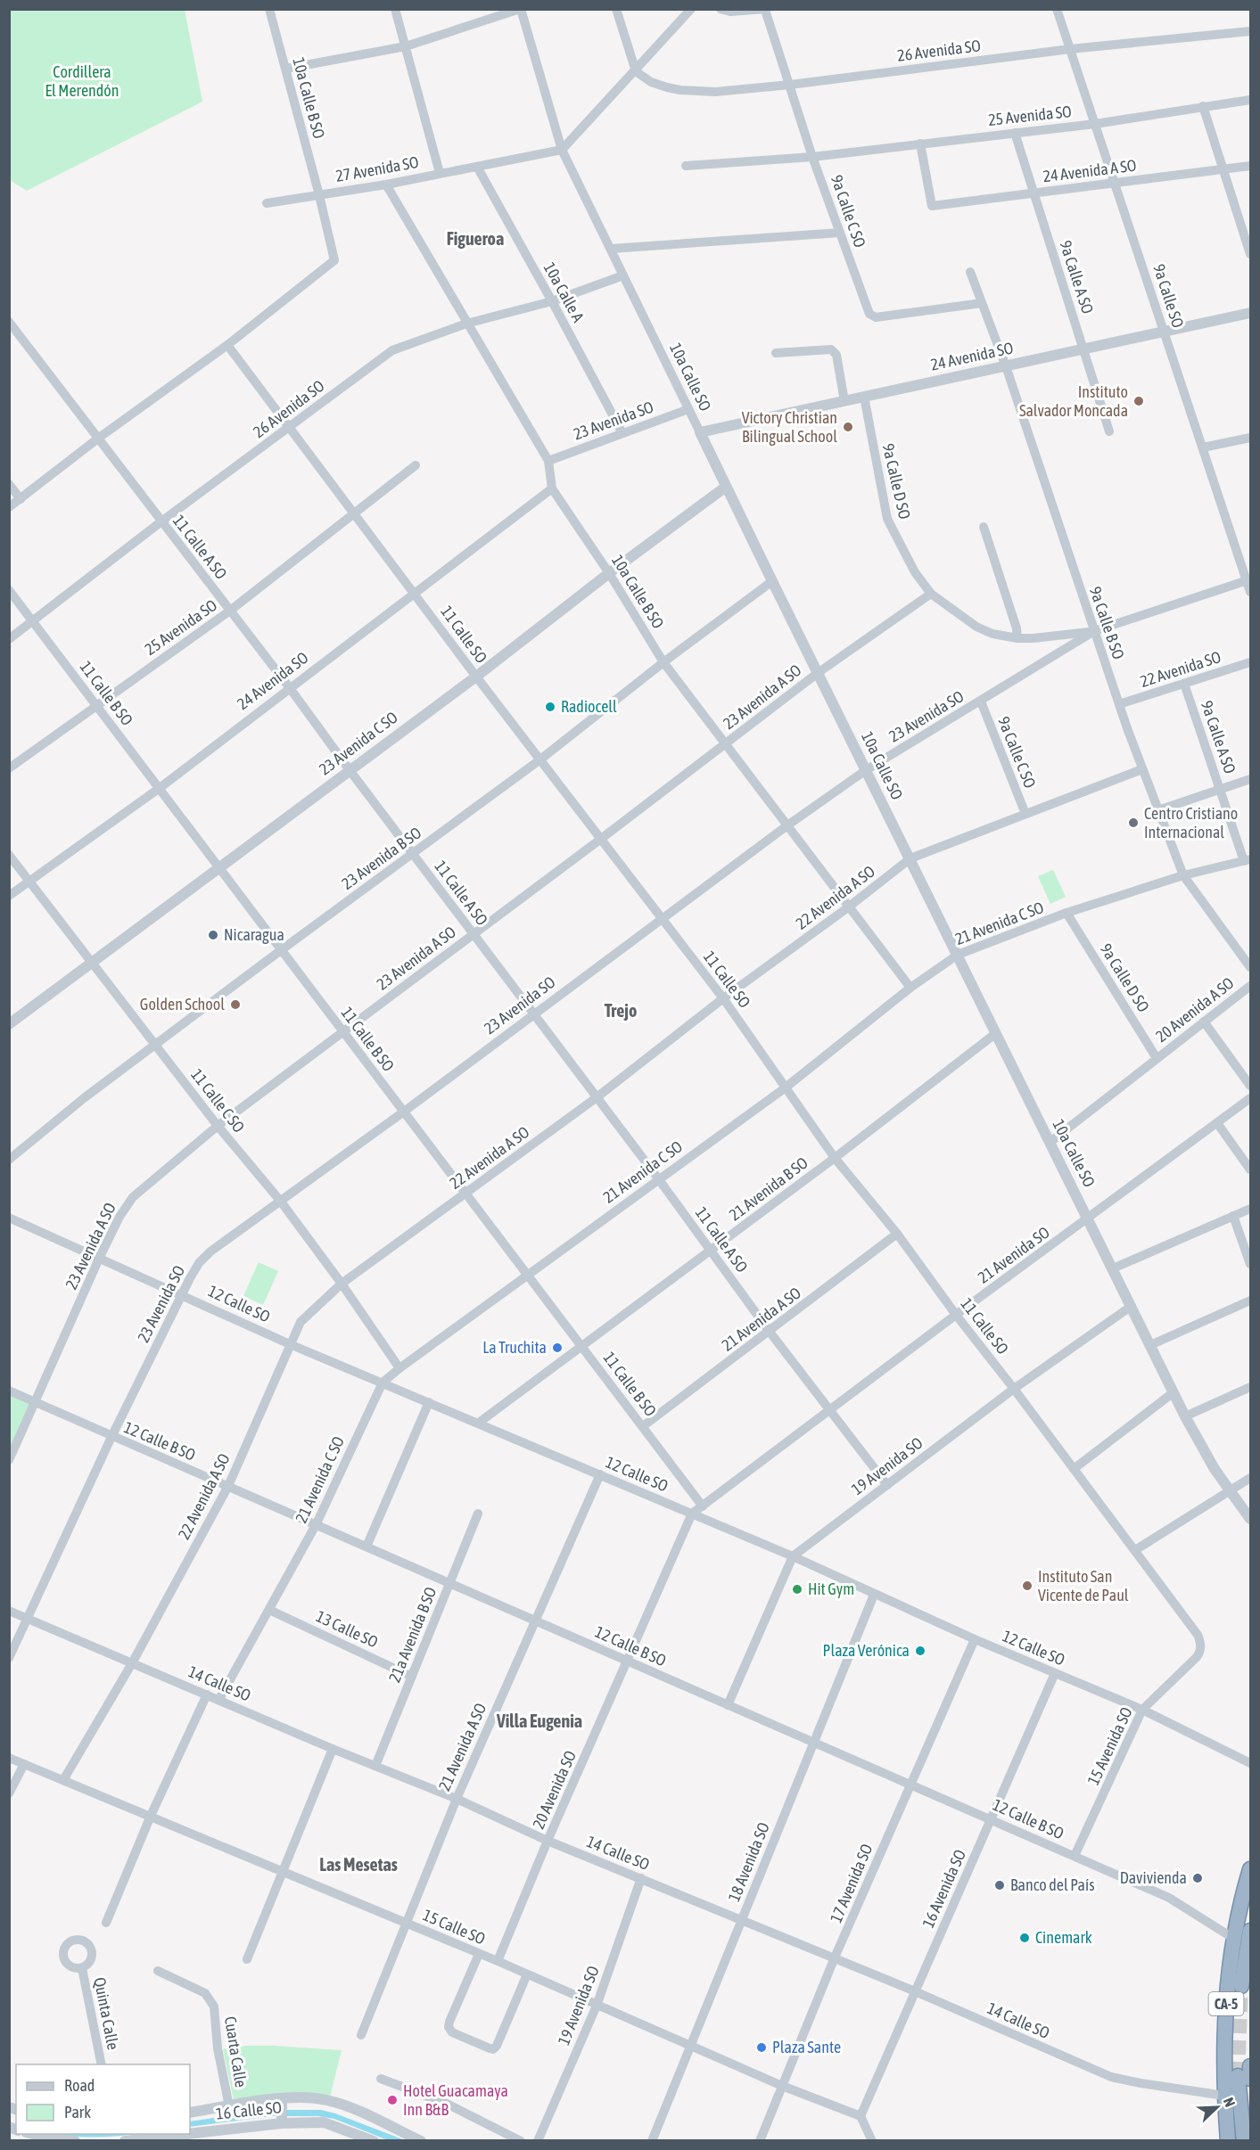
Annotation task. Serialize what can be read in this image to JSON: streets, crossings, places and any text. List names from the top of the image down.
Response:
{
  "streets": {
    "highway": ["CA-5"],
    "street": [
      "26 Avenida SO",
      "10a Calle B SO",
      "25 Avenida SO",
      "27 Avenida SO",
      "24 Avenida A SO",
      "9a Calle C SO",
      "9a Calle A SO",
      "10a Calle A",
      "9a Calle SO",
      "24 Avenida SO",
      "10a Calle SO",
      "23 Avenida SO",
      "9a Calle D SO",
      "11 Calle A SO",
      "9a Calle B SO",
      "11 Calle SO",
      "22 Avenida SO",
      "11 Calle B SO",
      "23 Avenida A SO",
      "23 Avenida C SO",
      "23 Avenida B SO",
      "22 Avenida A SO",
      "21 Avenida C SO",
      "20 Avenida A SO",
      "11 Calle C SO",
      "21 Avenida B SO",
      "21 Avenida SO",
      "12 Calle SO",
      "21 Avenida A SO",
      "12 Calle B SO",
      "19 Avenida SO",
      "13 Calle SO",
      "21a Avenida B SO",
      "14 Calle SO",
      "15 Avenida SO",
      "20 Avenida SO",
      "18 Avenida SO",
      "17 Avenida SO",
      "16 Avenida SO",
      "15 Calle SO",
      "Quinta Calle",
      "Cuarta Calle",
      "16 Calle SO"
    ]
  },
  "crossings": [
    ["26 Avenida SO", "10a Calle B SO"],
    ["26 Avenida SO", "9a Calle C SO"],
    ["26 Avenida SO", "10a Calle A"],
    ["26 Avenida SO", "9a Calle SO"],
    ["26 Avenida SO", "10a Calle SO"],
    ["26 Avenida SO", "11 Calle A SO"],
    ["26 Avenida SO", "11 Calle SO"],
    ["26 Avenida SO", "11 Calle B SO"],
    ["10a Calle B SO", "27 Avenida SO"],
    ["10a Calle B SO", "24 Avenida SO"],
    ["10a Calle B SO", "23 Avenida SO"],
    ["10a Calle B SO", "23 Avenida A SO"],
    ["10a Calle B SO", "23 Avenida C SO"],
    ["10a Calle B SO", "23 Avenida B SO"],
    ["10a Calle B SO", "22 Avenida A SO"],
    ["10a Calle B SO", "21 Avenida C SO"],
    ["25 Avenida SO", "24 Avenida A SO"],
    ["25 Avenida SO", "9a Calle C SO"],
    ["25 Avenida SO", "9a Calle A SO"],
    ["25 Avenida SO", "9a Calle SO"],
    ["25 Avenida SO", "11 Calle A SO"],
    ["25 Avenida SO", "11 Calle SO"],
    ["25 Avenida SO", "11 Calle B SO"],
    ["27 Avenida SO", "10a Calle A"],
    ["27 Avenida SO", "10a Calle SO"],
    ["27 Avenida SO", "11 Calle A SO"],
    ["27 Avenida SO", "11 Calle SO"],
    ["24 Avenida A SO", "9a Calle A SO"],
    ["24 Avenida A SO", "9a Calle SO"],
    ["9a Calle C SO", "23 Avenida SO"],
    ["9a Calle C SO", "9a Calle B SO"],
    ["9a Calle C SO", "22 Avenida A SO"],
    ["9a Calle A SO", "24 Avenida SO"],
    ["9a Calle A SO", "22 Avenida SO"],
    ["9a Calle A SO", "21 Avenida C SO"],
    ["10a Calle A", "23 Avenida SO"],
    ["9a Calle SO", "24 Avenida SO"],
    ["9a Calle SO", "23 Avenida SO"],
    ["24 Avenida SO", "10a Calle SO"],
    ["24 Avenida SO", "9a Calle D SO"],
    ["24 Avenida SO", "11 Calle A SO"],
    ["24 Avenida SO", "9a Calle B SO"],
    ["24 Avenida SO", "11 Calle SO"],
    ["24 Avenida SO", "11 Calle B SO"],
    ["24 Avenida SO", "11 Calle C SO"],
    ["10a Calle SO", "23 Avenida SO"],
    ["10a Calle SO", "23 Avenida A SO"],
    ["10a Calle SO", "23 Avenida C SO"],
    ["10a Calle SO", "23 Avenida B SO"],
    ["10a Calle SO", "22 Avenida A SO"],
    ["10a Calle SO", "21 Avenida C SO"],
    ["10a Calle SO", "21 Avenida B SO"],
    ["10a Calle SO", "21 Avenida SO"],
    ["10a Calle SO", "19 Avenida SO"],
    ["23 Avenida SO", "9a Calle D SO"],
    ["23 Avenida SO", "11 Calle A SO"],
    ["23 Avenida SO", "9a Calle B SO"],
    ["23 Avenida SO", "11 Calle SO"],
    ["23 Avenida SO", "11 Calle B SO"],
    ["23 Avenida SO", "11 Calle C SO"],
    ["23 Avenida SO", "12 Calle SO"],
    ["23 Avenida SO", "12 Calle B SO"],
    ["23 Avenida SO", "14 Calle SO"],
    ["9a Calle D SO", "9a Calle B SO"],
    ["9a Calle D SO", "23 Avenida A SO"],
    ["9a Calle D SO", "21 Avenida C SO"],
    ["9a Calle D SO", "20 Avenida A SO"],
    ["11 Calle A SO", "23 Avenida A SO"],
    ["11 Calle A SO", "23 Avenida C SO"],
    ["11 Calle A SO", "23 Avenida B SO"],
    ["11 Calle A SO", "22 Avenida A SO"],
    ["11 Calle A SO", "21 Avenida C SO"],
    ["11 Calle A SO", "21 Avenida B SO"],
    ["11 Calle A SO", "21 Avenida SO"],
    ["11 Calle A SO", "21 Avenida A SO"],
    ["11 Calle A SO", "19 Avenida SO"],
    ["9a Calle B SO", "22 Avenida SO"],
    ["9a Calle B SO", "22 Avenida A SO"],
    ["9a Calle B SO", "21 Avenida C SO"],
    ["11 Calle SO", "23 Avenida A SO"],
    ["11 Calle SO", "23 Avenida C SO"],
    ["11 Calle SO", "23 Avenida B SO"],
    ["11 Calle SO", "22 Avenida A SO"],
    ["11 Calle SO", "21 Avenida C SO"],
    ["11 Calle SO", "21 Avenida B SO"],
    ["11 Calle SO", "21 Avenida SO"],
    ["11 Calle SO", "21 Avenida A SO"],
    ["11 Calle SO", "19 Avenida SO"],
    ["11 Calle SO", "15 Avenida SO"],
    ["11 Calle B SO", "23 Avenida A SO"],
    ["11 Calle B SO", "23 Avenida C SO"],
    ["11 Calle B SO", "23 Avenida B SO"],
    ["11 Calle B SO", "22 Avenida A SO"],
    ["11 Calle B SO", "21 Avenida C SO"],
    ["11 Calle B SO", "21 Avenida B SO"],
    ["11 Calle B SO", "21 Avenida SO"],
    ["11 Calle B SO", "21 Avenida A SO"],
    ["23 Avenida A SO", "11 Calle C SO"],
    ["23 Avenida A SO", "12 Calle SO"],
    ["23 Avenida A SO", "12 Calle B SO"],
    ["23 Avenida C SO", "11 Calle C SO"],
    ["23 Avenida B SO", "11 Calle C SO"],
    ["22 Avenida A SO", "11 Calle C SO"],
    ["22 Avenida A SO", "12 Calle SO"],
    ["22 Avenida A SO", "12 Calle B SO"],
    ["22 Avenida A SO", "14 Calle SO"],
    ["22 Avenida A SO", "15 Calle SO"],
    ["21 Avenida C SO", "11 Calle C SO"],
    ["21 Avenida C SO", "12 Calle SO"],
    ["21 Avenida C SO", "12 Calle B SO"],
    ["21 Avenida C SO", "13 Calle SO"],
    ["21 Avenida C SO", "14 Calle SO"],
    ["21 Avenida B SO", "12 Calle SO"],
    ["21 Avenida SO", "12 Calle SO"],
    ["21 Avenida SO", "20 Avenida SO"],
    ["12 Calle SO", "21 Avenida A SO"],
    ["12 Calle SO", "19 Avenida SO"],
    ["12 Calle SO", "15 Avenida SO"],
    ["12 Calle SO", "20 Avenida SO"],
    ["12 Calle SO", "18 Avenida SO"],
    ["12 Calle SO", "17 Avenida SO"],
    ["12 Calle SO", "16 Avenida SO"],
    ["21 Avenida A SO", "12 Calle B SO"],
    ["21 Avenida A SO", "14 Calle SO"],
    ["21 Avenida A SO", "15 Calle SO"],
    ["12 Calle B SO", "19 Avenida SO"],
    ["12 Calle B SO", "21a Avenida B SO"],
    ["12 Calle B SO", "15 Avenida SO"],
    ["12 Calle B SO", "20 Avenida SO"],
    ["12 Calle B SO", "18 Avenida SO"],
    ["12 Calle B SO", "17 Avenida SO"],
    ["12 Calle B SO", "16 Avenida SO"],
    ["12 Calle B SO", "CA-5"],
    ["19 Avenida SO", "14 Calle SO"],
    ["19 Avenida SO", "15 Calle SO"],
    ["13 Calle SO", "21a Avenida B SO"],
    ["21a Avenida B SO", "14 Calle SO"],
    ["14 Calle SO", "20 Avenida SO"],
    ["14 Calle SO", "18 Avenida SO"],
    ["14 Calle SO", "17 Avenida SO"],
    ["14 Calle SO", "16 Avenida SO"],
    ["14 Calle SO", "CA-5"],
    ["20 Avenida SO", "15 Calle SO"],
    ["18 Avenida SO", "15 Calle SO"],
    ["17 Avenida SO", "15 Calle SO"],
    ["16 Avenida SO", "15 Calle SO"],
    ["Cuarta Calle", "16 Calle SO"]
  ],
  "districts": [
    "Figueroa",
    "Trejo",
    "Villa Eugenia",
    "Las Mesetas"
  ],
  "parks": ["Cordillera El Merendón"],
  "places": [
    "Instituto Salvador Moncada",
    "Victory Christian Bilingual School",
    "Radiocell",
    "Centro Cristiano Internacional",
    "Nicaragua",
    "Golden School",
    "La Truchita",
    "Instituto San Vicente de Paul",
    "Hit Gym",
    "Plaza Verónica",
    "Davivienda",
    "Banco del País",
    "Cinemark",
    "Plaza Sante",
    "Hotel Guacamaya Inn B&B"
  ],
  "legend": ["Road", "Park"],
  "north": "top right"
}
